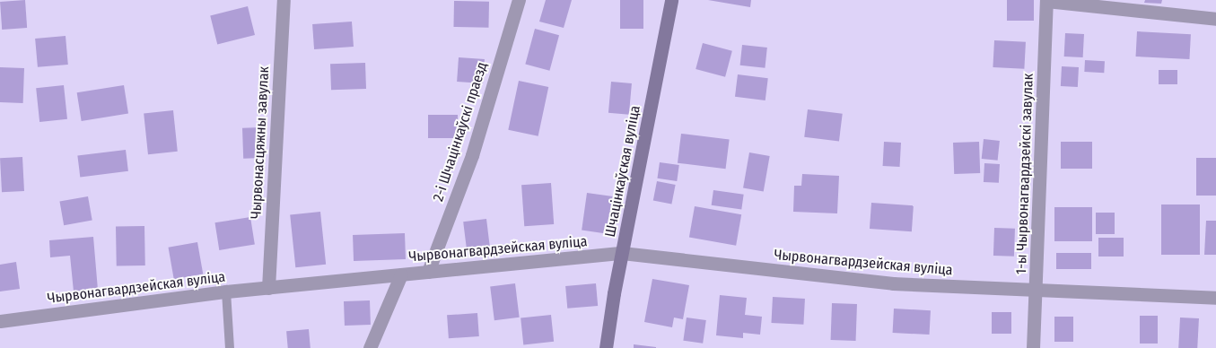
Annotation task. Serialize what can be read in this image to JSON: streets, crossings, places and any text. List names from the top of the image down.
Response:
{
  "streets": {
    "street": [
      "2-і Шчацінкаўскі праезд",
      "Чырвонасцяжны завулак",
      "Шчацінкаўская вуліца",
      "1-ы Чырвонагвардзейскі завулак",
      "Чырвонагвардзейская вуліца"
    ]
  },
  "crossings": [
    ["2-і Шчацінкаўскі праезд", "Чырвонагвардзейская вуліца"],
    ["Чырвонасцяжны завулак", "Чырвонагвардзейская вуліца"],
    ["Шчацінкаўская вуліца", "Чырвонагвардзейская вуліца"],
    ["1-ы Чырвонагвардзейскі завулак", "Чырвонагвардзейская вуліца"]
  ]
}
